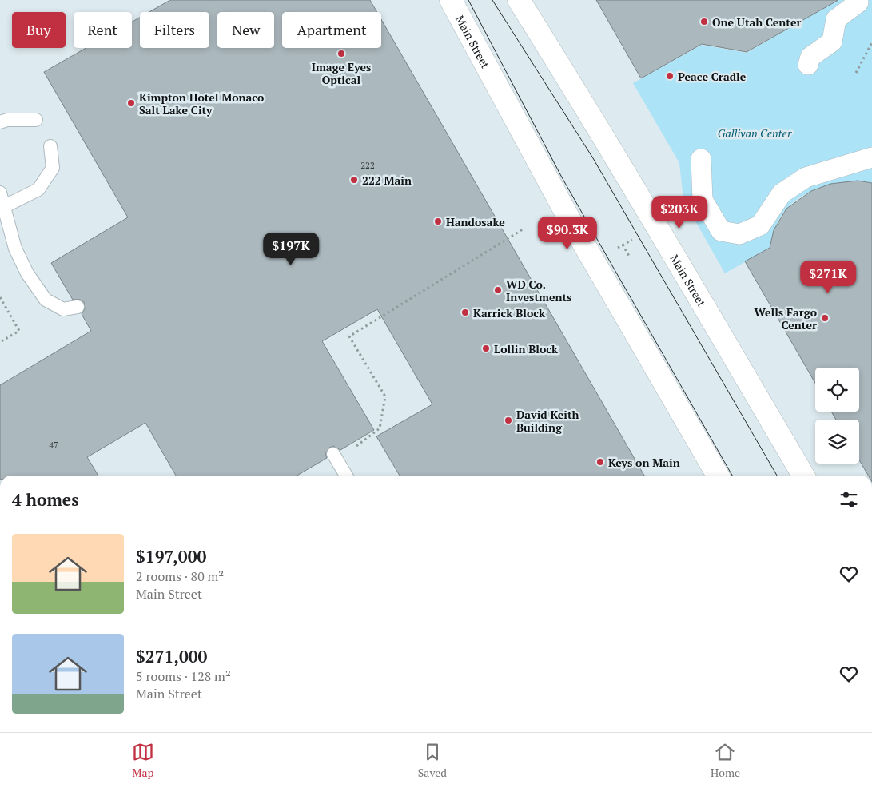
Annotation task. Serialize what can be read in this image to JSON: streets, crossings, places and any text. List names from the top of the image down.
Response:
{
  "streets": {
    "street": ["Main Street"]
  },
  "parks": ["Gallivan Center"],
  "places": [
    "One Utah Center",
    "Image Eyes Optical",
    "Peace Cradle",
    "Kimpton Hotel Monaco Salt Lake City",
    "222 Main",
    "Handosake",
    "WD Co. Investments",
    "Karrick Block",
    "Wells Fargo Center",
    "Lollin Block",
    "David Keith Building",
    "Keys on Main"
  ],
  "house_numbers": ["222", "47"],
  "page": {
    "chip": [
      "Buy",
      "Rent",
      "Filters",
      "New",
      "Apartment"
    ],
    "price": [
      "$203K",
      "$90.3K",
      "$197K",
      "$271K"
    ],
    "heading": "4 homes",
    "list": [
      {
        "name": "$197,000",
        "note": "2 rooms · 80 m² · Main Street"
      },
      {
        "name": "$271,000",
        "note": "5 rooms · 128 m² · Main Street"
      }
    ],
    "tabs": ["Map", "Saved", "Home"]
  }
}
